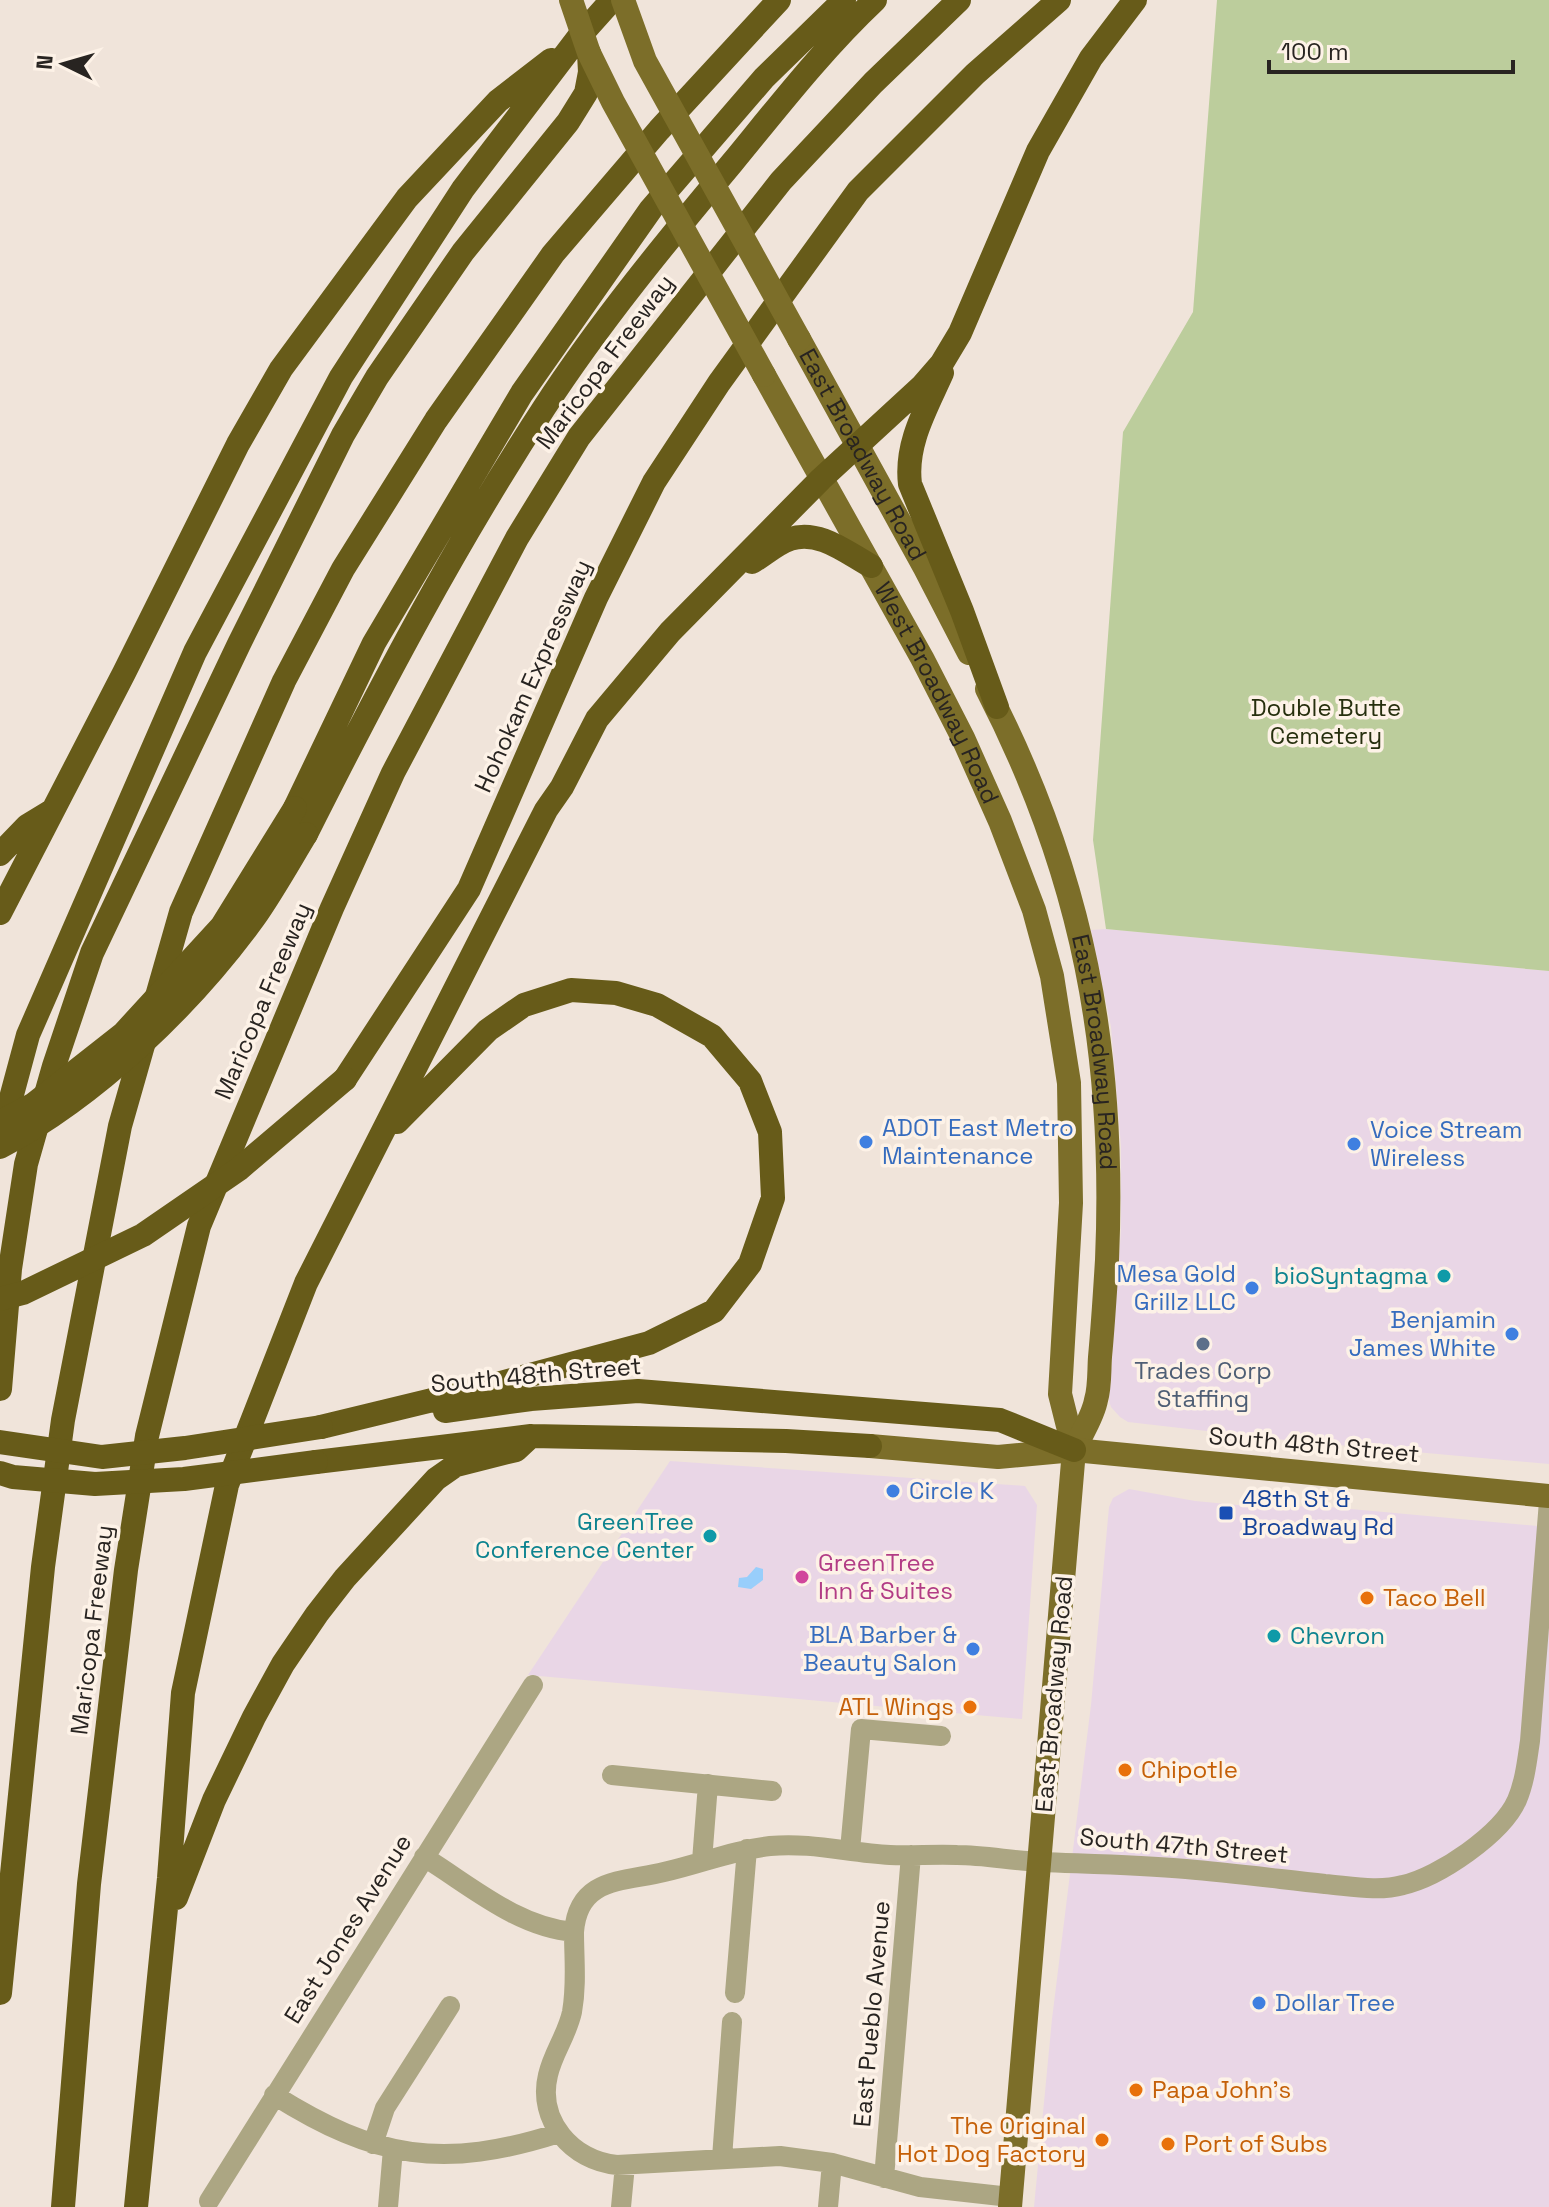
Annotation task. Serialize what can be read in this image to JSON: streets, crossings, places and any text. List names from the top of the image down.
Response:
{
  "streets": {
    "highway": ["Maricopa Freeway", "Hohokam Expressway", "South 48th Street"],
    "main road": ["East Broadway Road", "West Broadway Road"],
    "street": ["South 47th Street", "East Jones Avenue", "East Pueblo Avenue"]
  },
  "crossings": [
    ["East Broadway Road", "West Broadway Road"],
    ["East Broadway Road", "South 48th Street"],
    ["East Broadway Road", "South 47th Street"],
    ["West Broadway Road", "South 48th Street"],
    ["South 48th Street", "South 47th Street"],
    ["South 47th Street", "East Pueblo Avenue"]
  ],
  "parks": ["Double Butte Cemetery"],
  "places": {
    "other": [
      "ADOT East Metro Maintenance",
      "Voice Stream Wireless",
      "bioSyntagma",
      "Mesa Gold Grillz LLC",
      "Benjamin James White",
      "Trades Corp Staffing",
      "Circle K",
      "GreenTree Conference Center",
      "GreenTree Inn & Suites",
      "Taco Bell",
      "Chevron",
      "BLA Barber & Beauty Salon",
      "ATL Wings",
      "Chipotle",
      "Dollar Tree",
      "Papa John's",
      "The Original Hot Dog Factory",
      "Port of Subs"
    ],
    "transit": ["48th St & Broadway Rd"]
  },
  "scale_bar": "100 m",
  "north": "left"
}
